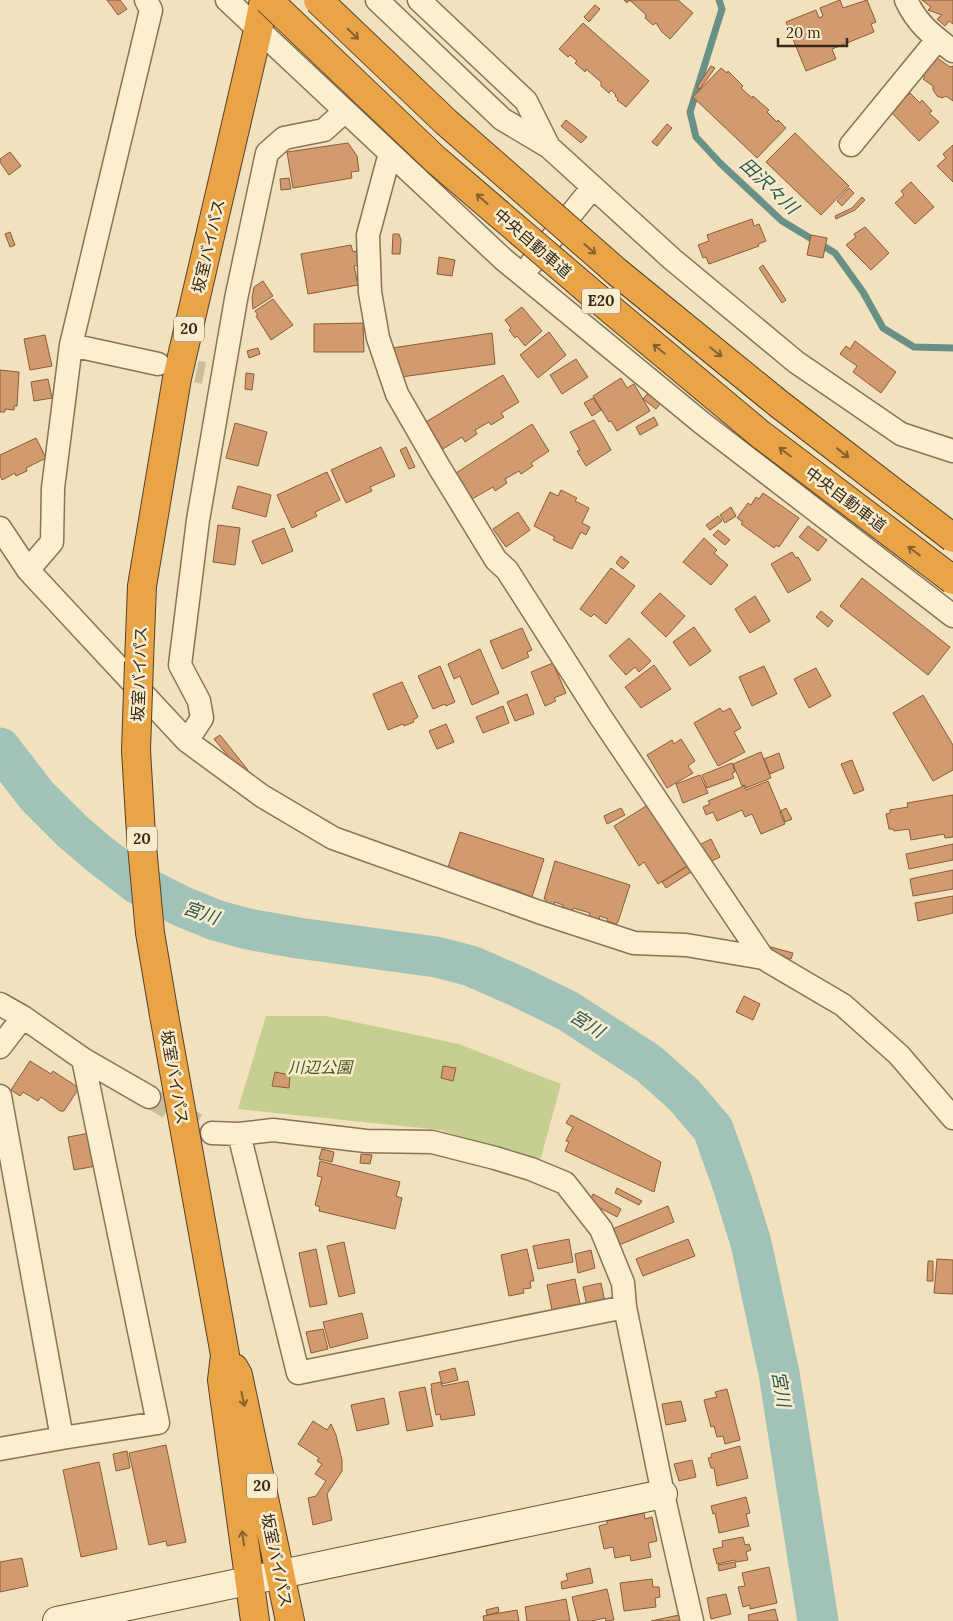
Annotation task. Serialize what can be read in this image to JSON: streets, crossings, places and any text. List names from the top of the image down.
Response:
{
  "streets": {
    "highway": [
      "中央自動車道",
      "坂室バイパス",
      "E20",
      "20"
    ]
  },
  "water": ["田沢々川", "宮川"],
  "parks": ["川辺公園"],
  "scale_bar": "20 m"
}
